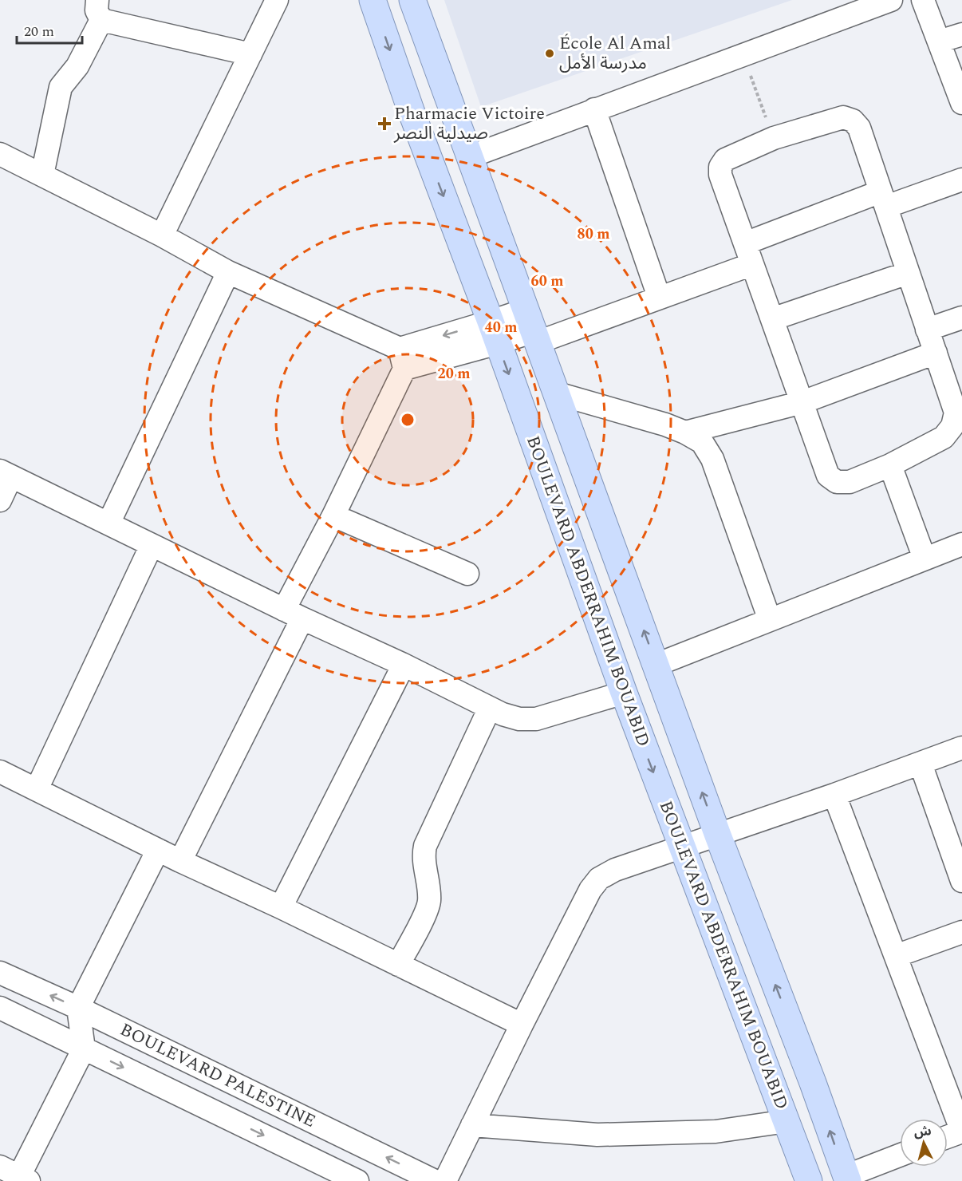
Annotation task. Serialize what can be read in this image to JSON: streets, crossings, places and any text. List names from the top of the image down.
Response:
{
  "streets": {
    "main road": ["BOULEVARD ABDERRAHIM BOUABID"],
    "street": ["BOULEVARD PALESTINE"]
  },
  "places": {
    "other": ["École Al Amal مدرسة الأمل"],
    "health": ["Pharmacie Victoire صيدلية النصر"]
  },
  "scale_bar": "20 m",
  "north": "top",
  "rings": [
    "80 m",
    "60 m",
    "40 m",
    "20 m"
  ]
}
